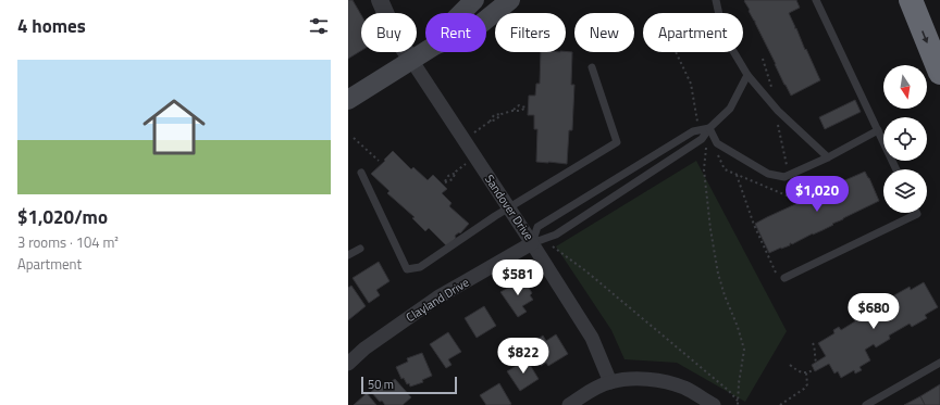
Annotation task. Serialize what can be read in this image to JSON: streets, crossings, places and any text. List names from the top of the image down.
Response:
{
  "streets": {
    "street": ["Sandover Drive", "Clayland Drive"]
  },
  "crossings": [
    ["Sandover Drive", "Clayland Drive"]
  ],
  "scale_bar": "50 m",
  "north": "bottom",
  "page": {
    "heading": "4 homes",
    "chip": [
      "Buy",
      "Rent",
      "Filters",
      "New",
      "Apartment"
    ],
    "list": [
      {
        "name": "$1,020/mo",
        "note": "3 rooms · 104 m² · Apartment"
      }
    ],
    "price": [
      "$1,020",
      "$581",
      "$680",
      "$822"
    ],
    "scale": "50 m"
  }
}
